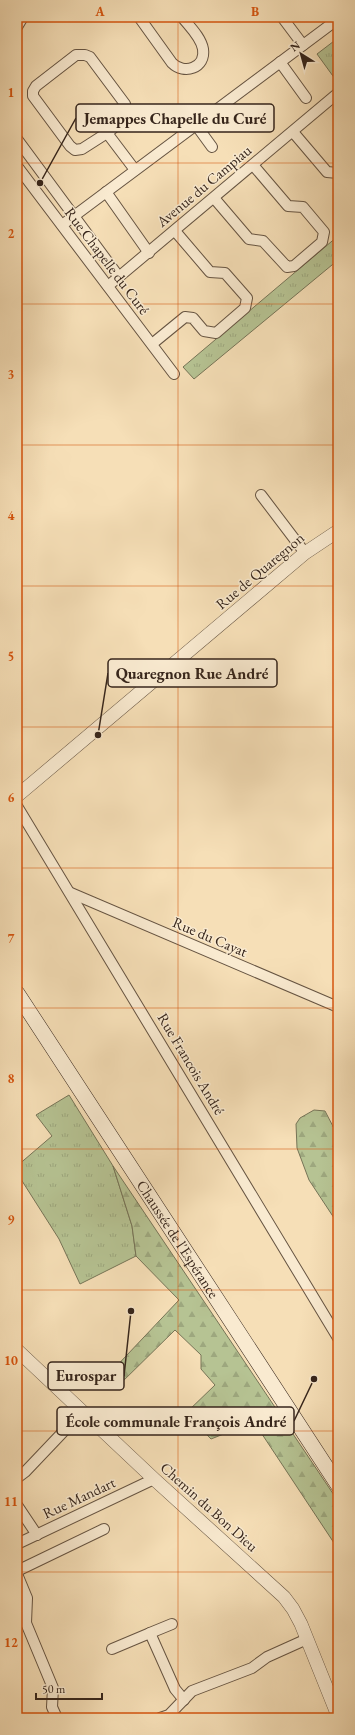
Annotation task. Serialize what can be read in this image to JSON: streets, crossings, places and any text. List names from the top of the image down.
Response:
{
  "streets": {
    "main road": ["Chaussée de l'Espérance"],
    "street": [
      "Avenue du Campiau",
      "Rue Chapelle du Curé",
      "Rue de Quaregnon",
      "Rue du Cayat",
      "Rue Francois André",
      "Rue Mandart",
      "Chemin du Bon Dieu"
    ]
  },
  "crossings": [
    ["Avenue du Campiau", "Rue Chapelle du Curé"],
    ["Rue du Cayat", "Rue Francois André"],
    ["Rue Mandart", "Chemin du Bon Dieu"]
  ],
  "places": [
    "Jemappes Chapelle du Curé",
    "Quaregnon Rue André",
    "Eurospar",
    "École communale François André"
  ],
  "scale_bar": "50 m",
  "north": "top left",
  "grid": {
    "columns": ["A", "B"],
    "rows": [
      "1",
      "2",
      "3",
      "4",
      "5",
      "6",
      "7",
      "8",
      "9",
      "10",
      "11",
      "12"
    ]
  }
}
